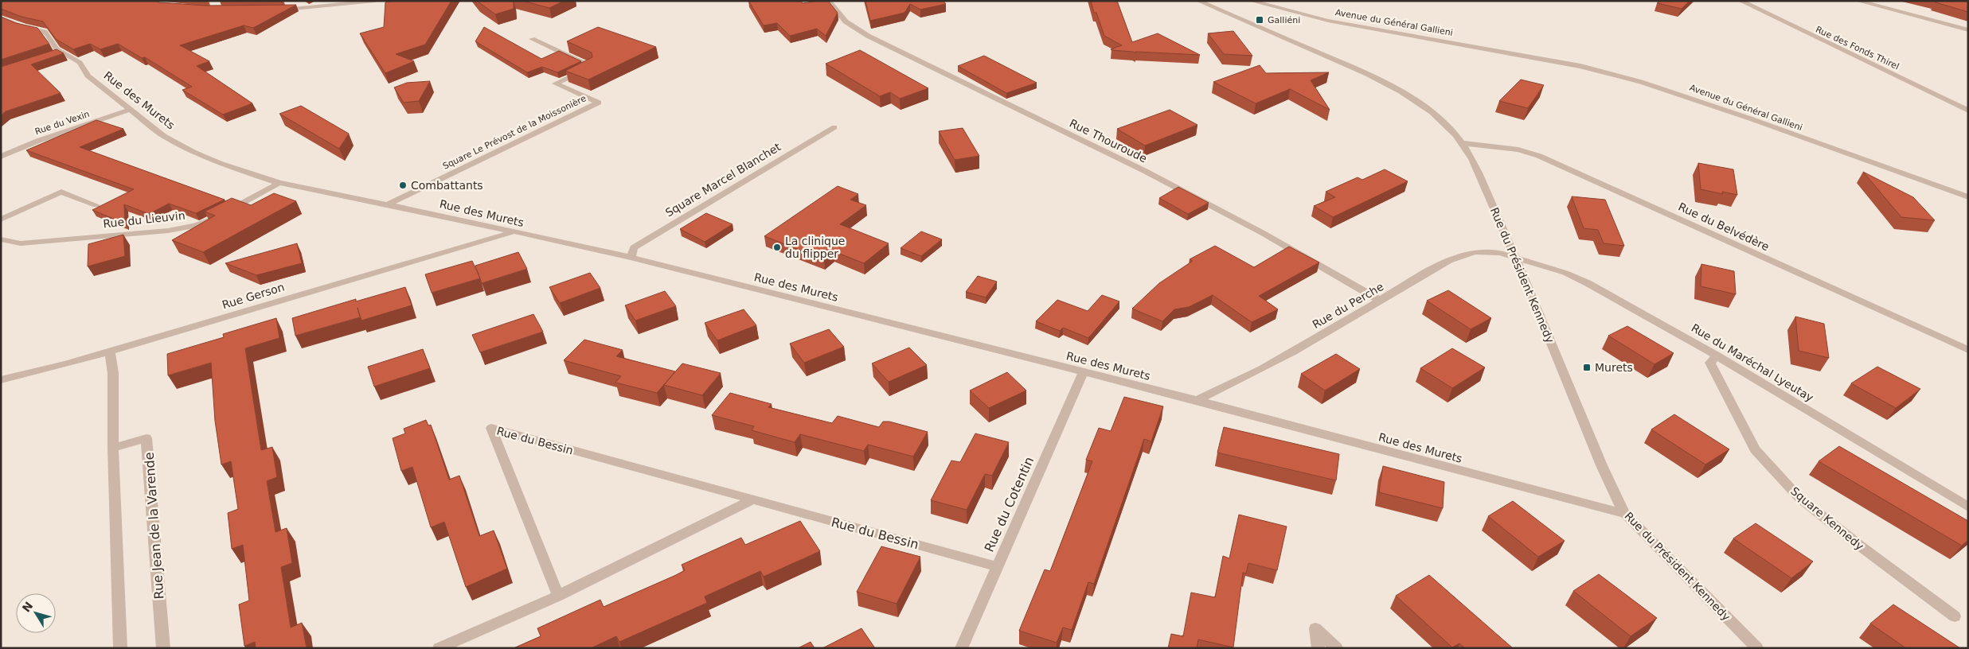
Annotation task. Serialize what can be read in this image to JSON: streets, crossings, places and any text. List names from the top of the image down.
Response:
{
  "streets": {
    "street": [
      "Avenue du Général Gallieni",
      "Rue des Fonds Thirel",
      "Rue des Murets",
      "Rue du Vexin",
      "Square Le Prévost de la Moissonière",
      "Rue Thouroude",
      "Square Marcel Blanchet",
      "Rue du Lieuvin",
      "Rue du Belvédère",
      "Rue du Président Kennedy",
      "Rue Gerson",
      "Rue du Perche",
      "Rue du Maréchal Lyeutay",
      "Rue du Bessin",
      "Rue du Cotentin",
      "Square Kennedy",
      "Rue Jean de la Varende"
    ]
  },
  "crossings": [
    ["Rue des Murets", "Rue du Vexin"],
    ["Rue des Murets", "Square Le Prévost de la Moissonière"],
    ["Rue des Murets", "Square Marcel Blanchet"],
    ["Rue des Murets", "Rue du Lieuvin"],
    ["Rue des Murets", "Rue du Président Kennedy"],
    ["Rue des Murets", "Rue Gerson"],
    ["Rue des Murets", "Rue du Perche"],
    ["Rue des Murets", "Rue du Cotentin"],
    ["Rue Thouroude", "Rue du Perche"],
    ["Rue du Belvédère", "Rue du Président Kennedy"],
    ["Rue du Président Kennedy", "Rue du Perche"],
    ["Rue du Président Kennedy", "Rue du Maréchal Lyeutay"],
    ["Rue du Perche", "Rue du Maréchal Lyeutay"],
    ["Rue du Maréchal Lyeutay", "Square Kennedy"],
    ["Rue du Bessin", "Rue du Cotentin"]
  ],
  "places": {
    "transit": ["Galliéni", "Murets"],
    "other": ["Combattants", "La clinique du flipper"]
  },
  "north": "top left"
}
